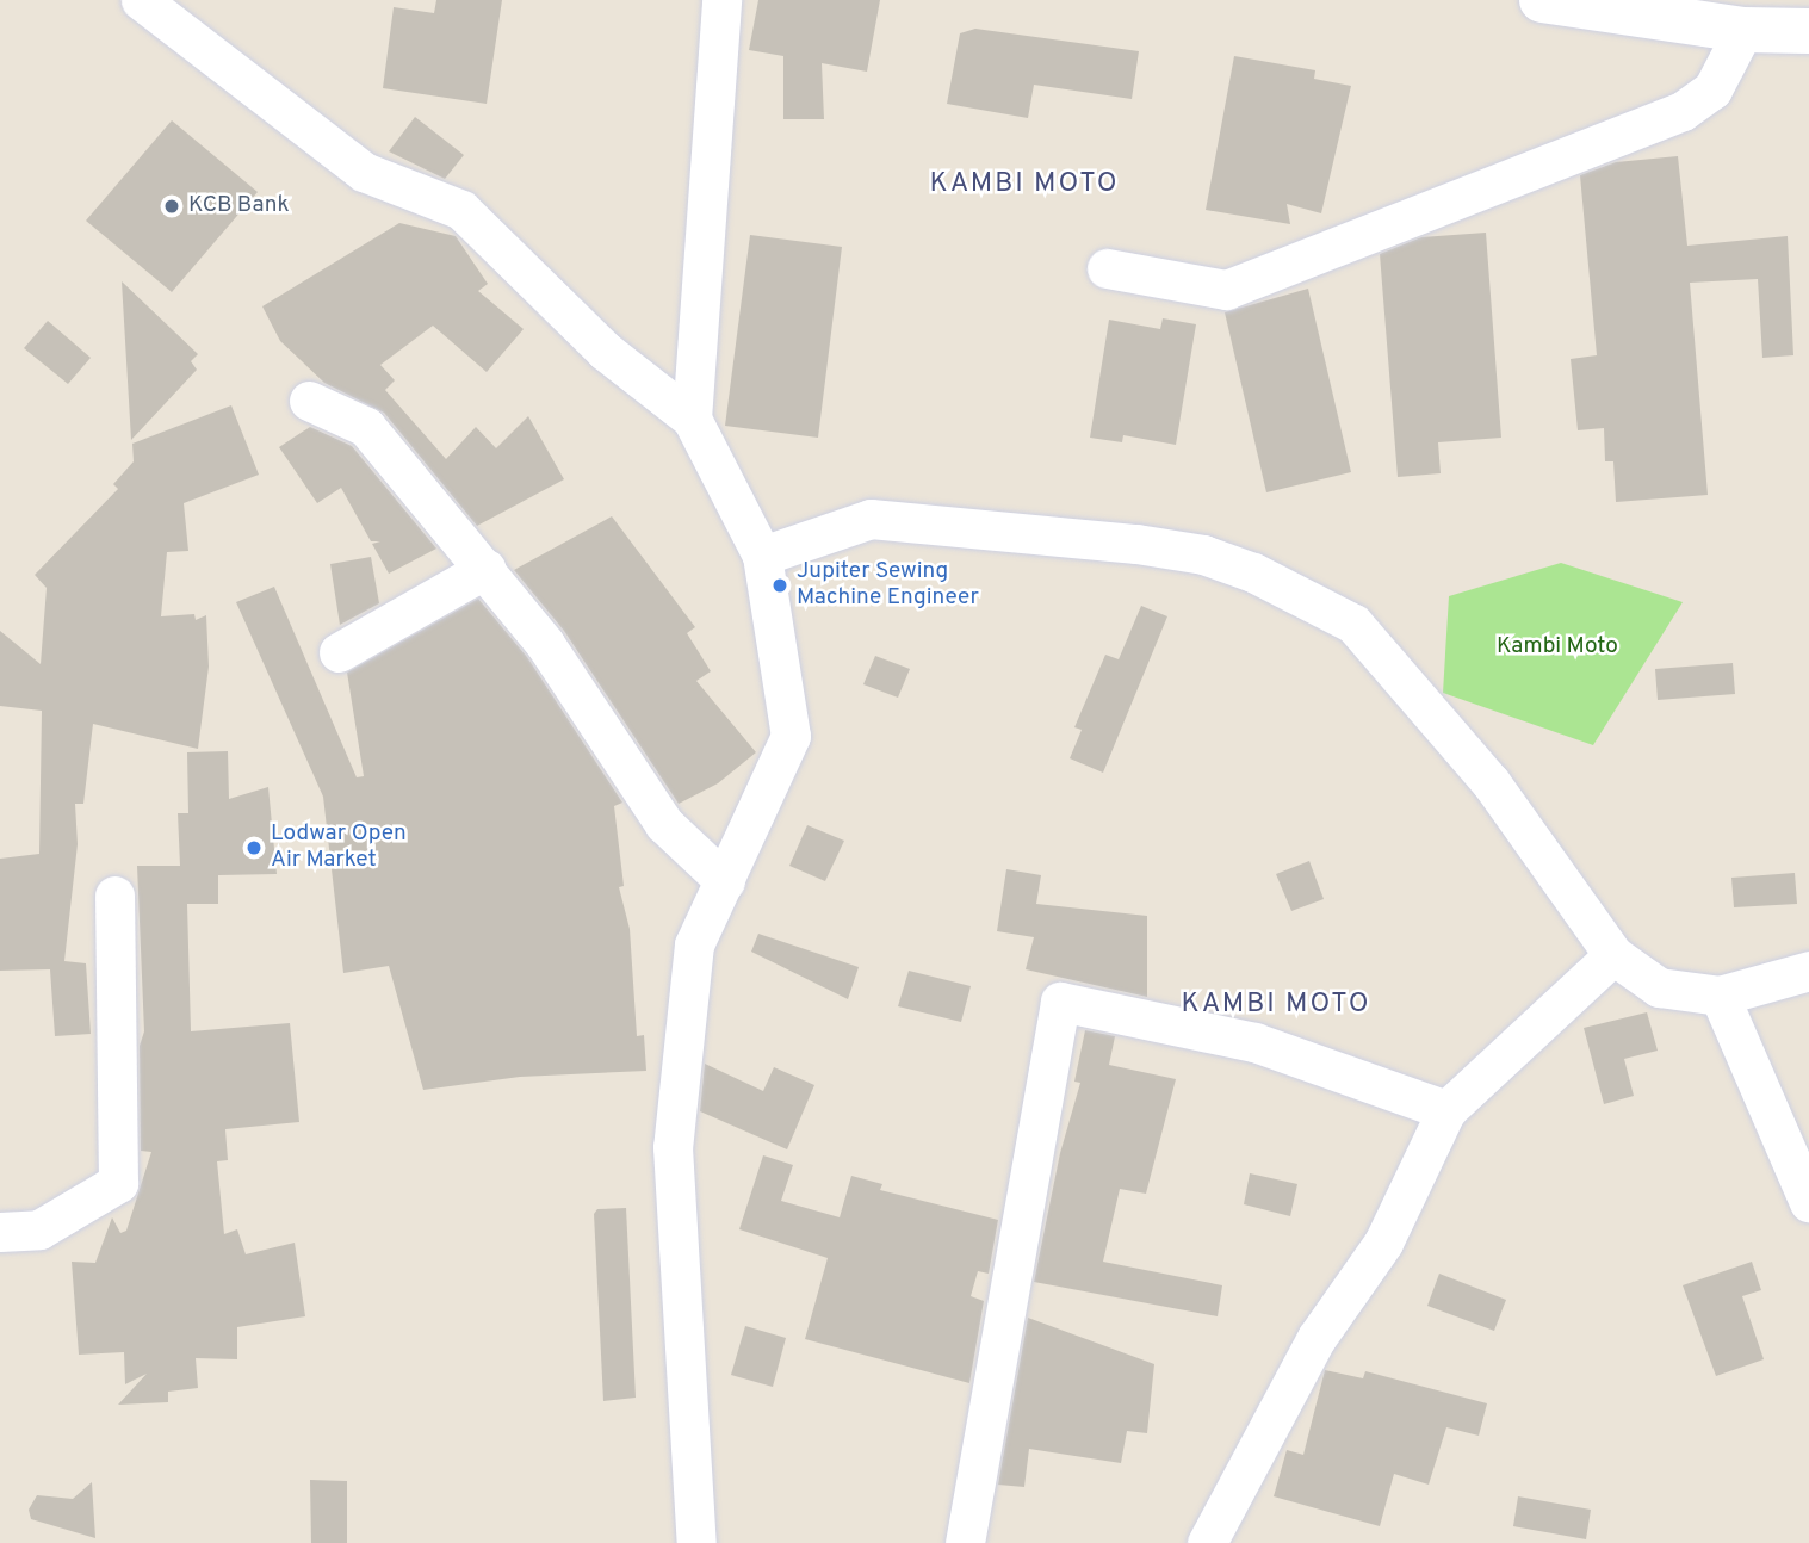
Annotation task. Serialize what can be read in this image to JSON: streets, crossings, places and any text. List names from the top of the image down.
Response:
{
  "districts": ["KAMBI MOTO", "KAMBI MOTO"],
  "parks": ["Kambi Moto"],
  "places": ["KCB Bank", "Jupiter Sewing Machine Engineer", "Lodwar Open Air Market"]
}
